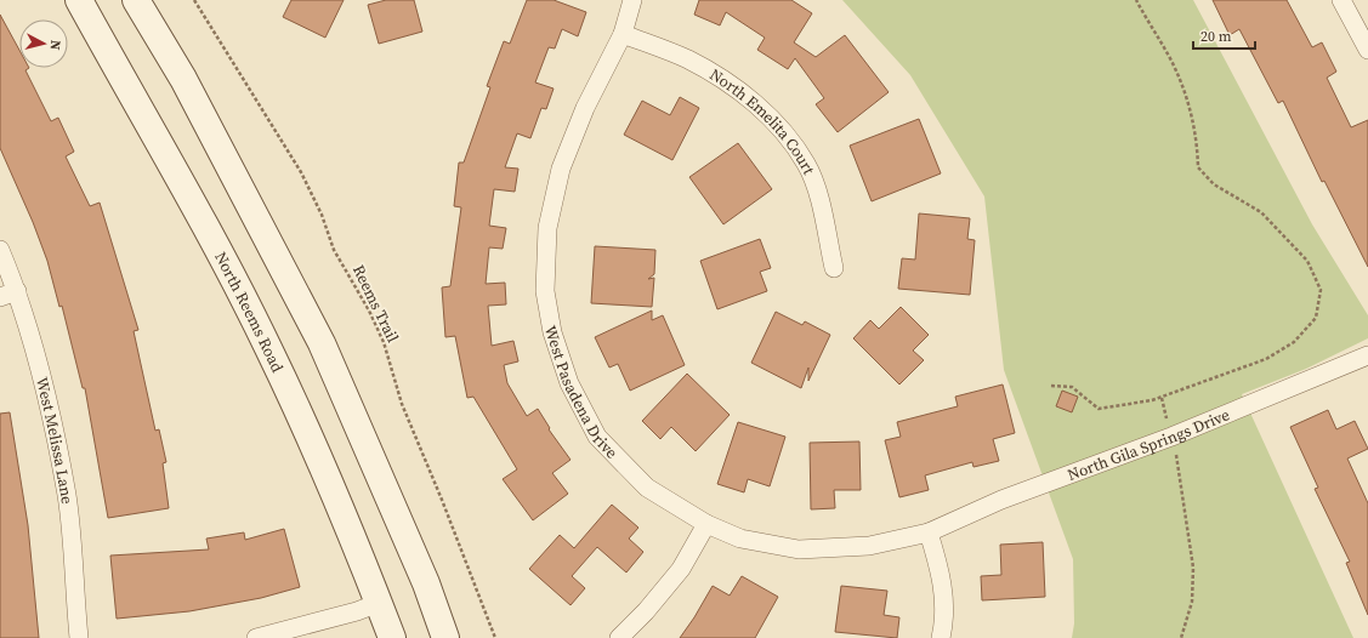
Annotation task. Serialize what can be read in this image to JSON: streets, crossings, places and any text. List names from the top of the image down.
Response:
{
  "streets": {
    "main road": ["North Reems Road"],
    "street": [
      "North Emelita Court",
      "West Pasadena Drive",
      "West Melissa Lane",
      "North Gila Springs Drive"
    ],
    "path": ["Reems Trail"]
  },
  "crossings": [
    ["North Emelita Court", "West Pasadena Drive"],
    ["West Pasadena Drive", "North Gila Springs Drive"]
  ],
  "scale_bar": "20 m",
  "north": "right"
}
